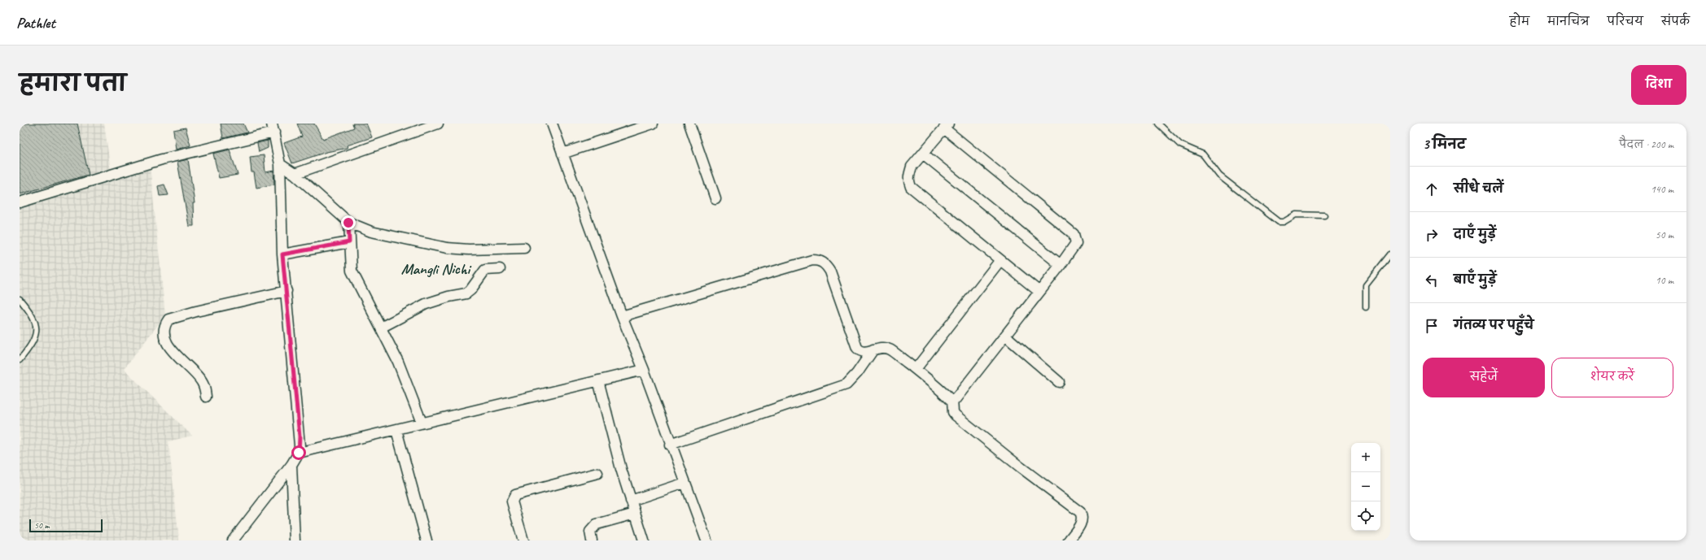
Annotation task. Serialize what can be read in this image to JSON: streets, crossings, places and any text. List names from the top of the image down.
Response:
{
  "districts": ["Mangli Nichi"],
  "scale_bar": "50 m",
  "page": {
    "header": "Pathlet",
    "nav": [
      "होम",
      "मानचित्र",
      "परिचय",
      "संपर्क"
    ],
    "title": "हमारा पता",
    "buttons": [
      "दिशा",
      ["सहेजें", "शेयर करें"]
    ],
    "heading": ["3 मिनट", "पैदल · 200 m"],
    "list": [
      ["सीधे चलें", "140 m"],
      ["दाएँ मुड़ें", "50 m"],
      ["बाएँ मुड़ें", "10 m"],
      "गंतव्य पर पहुँचे"
    ],
    "map_buttons": ["+", "−"],
    "scale": "50 m"
  }
}
